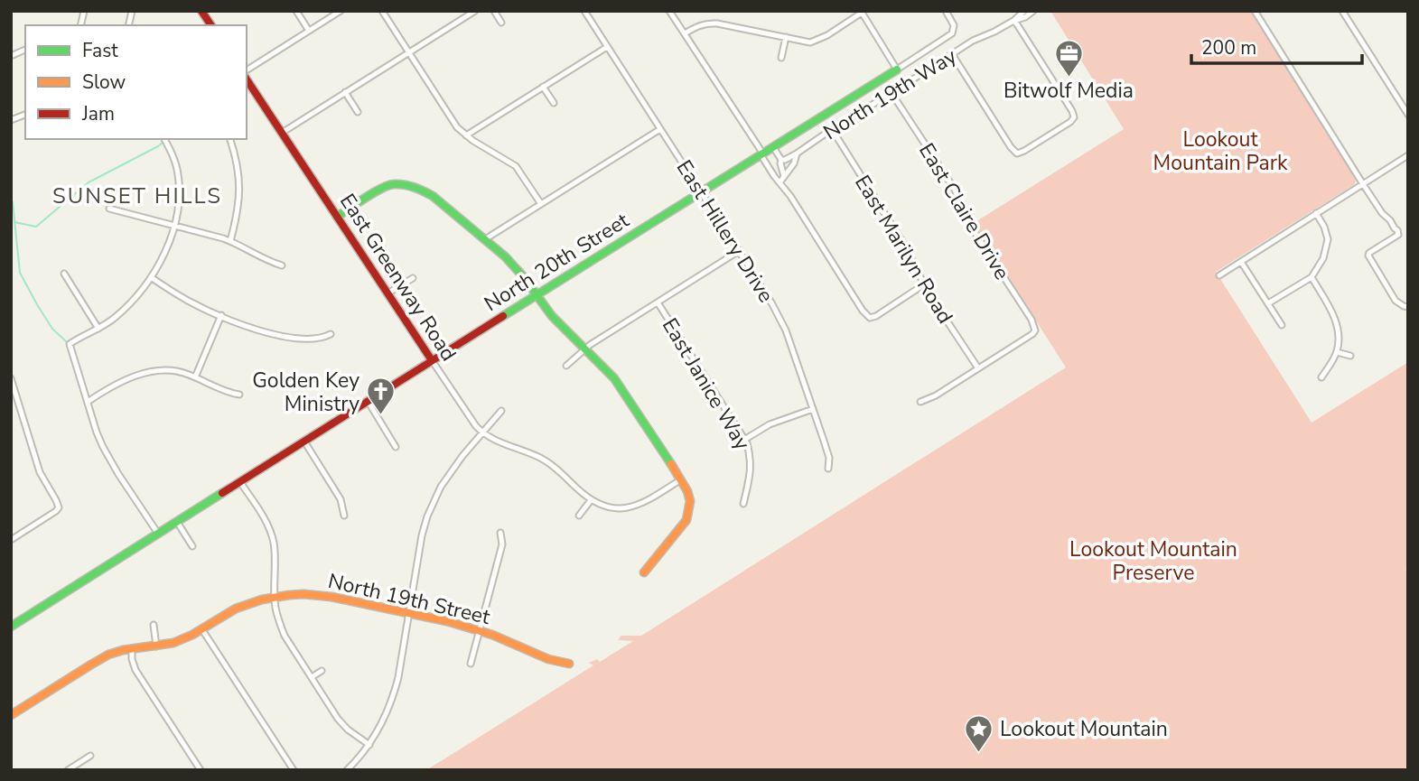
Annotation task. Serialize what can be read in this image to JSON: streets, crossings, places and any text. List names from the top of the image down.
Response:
{
  "streets": {
    "street": [
      "North 19th Way",
      "East Claire Drive",
      "East Hillery Drive",
      "East Marilyn Road",
      "North 20th Street",
      "East Greenway Road",
      "East Janice Way",
      "North 19th Street"
    ]
  },
  "crossings": [
    ["North 19th Way", "East Claire Drive"],
    ["North 19th Way", "East Marilyn Road"],
    ["East Claire Drive", "East Marilyn Road"],
    ["East Hillery Drive", "North 20th Street"],
    ["North 20th Street", "East Greenway Road"]
  ],
  "districts": ["SUNSET HILLS"],
  "parks": ["Lookout Mountain Park", "Lookout Mountain Preserve"],
  "places": {
    "office": ["Bitwolf Media"],
    "church": ["Golden Key Ministry"],
    "place": ["Lookout Mountain"]
  },
  "legend": ["Fast", "Slow", "Jam"],
  "scale_bar": "200 m"
}
